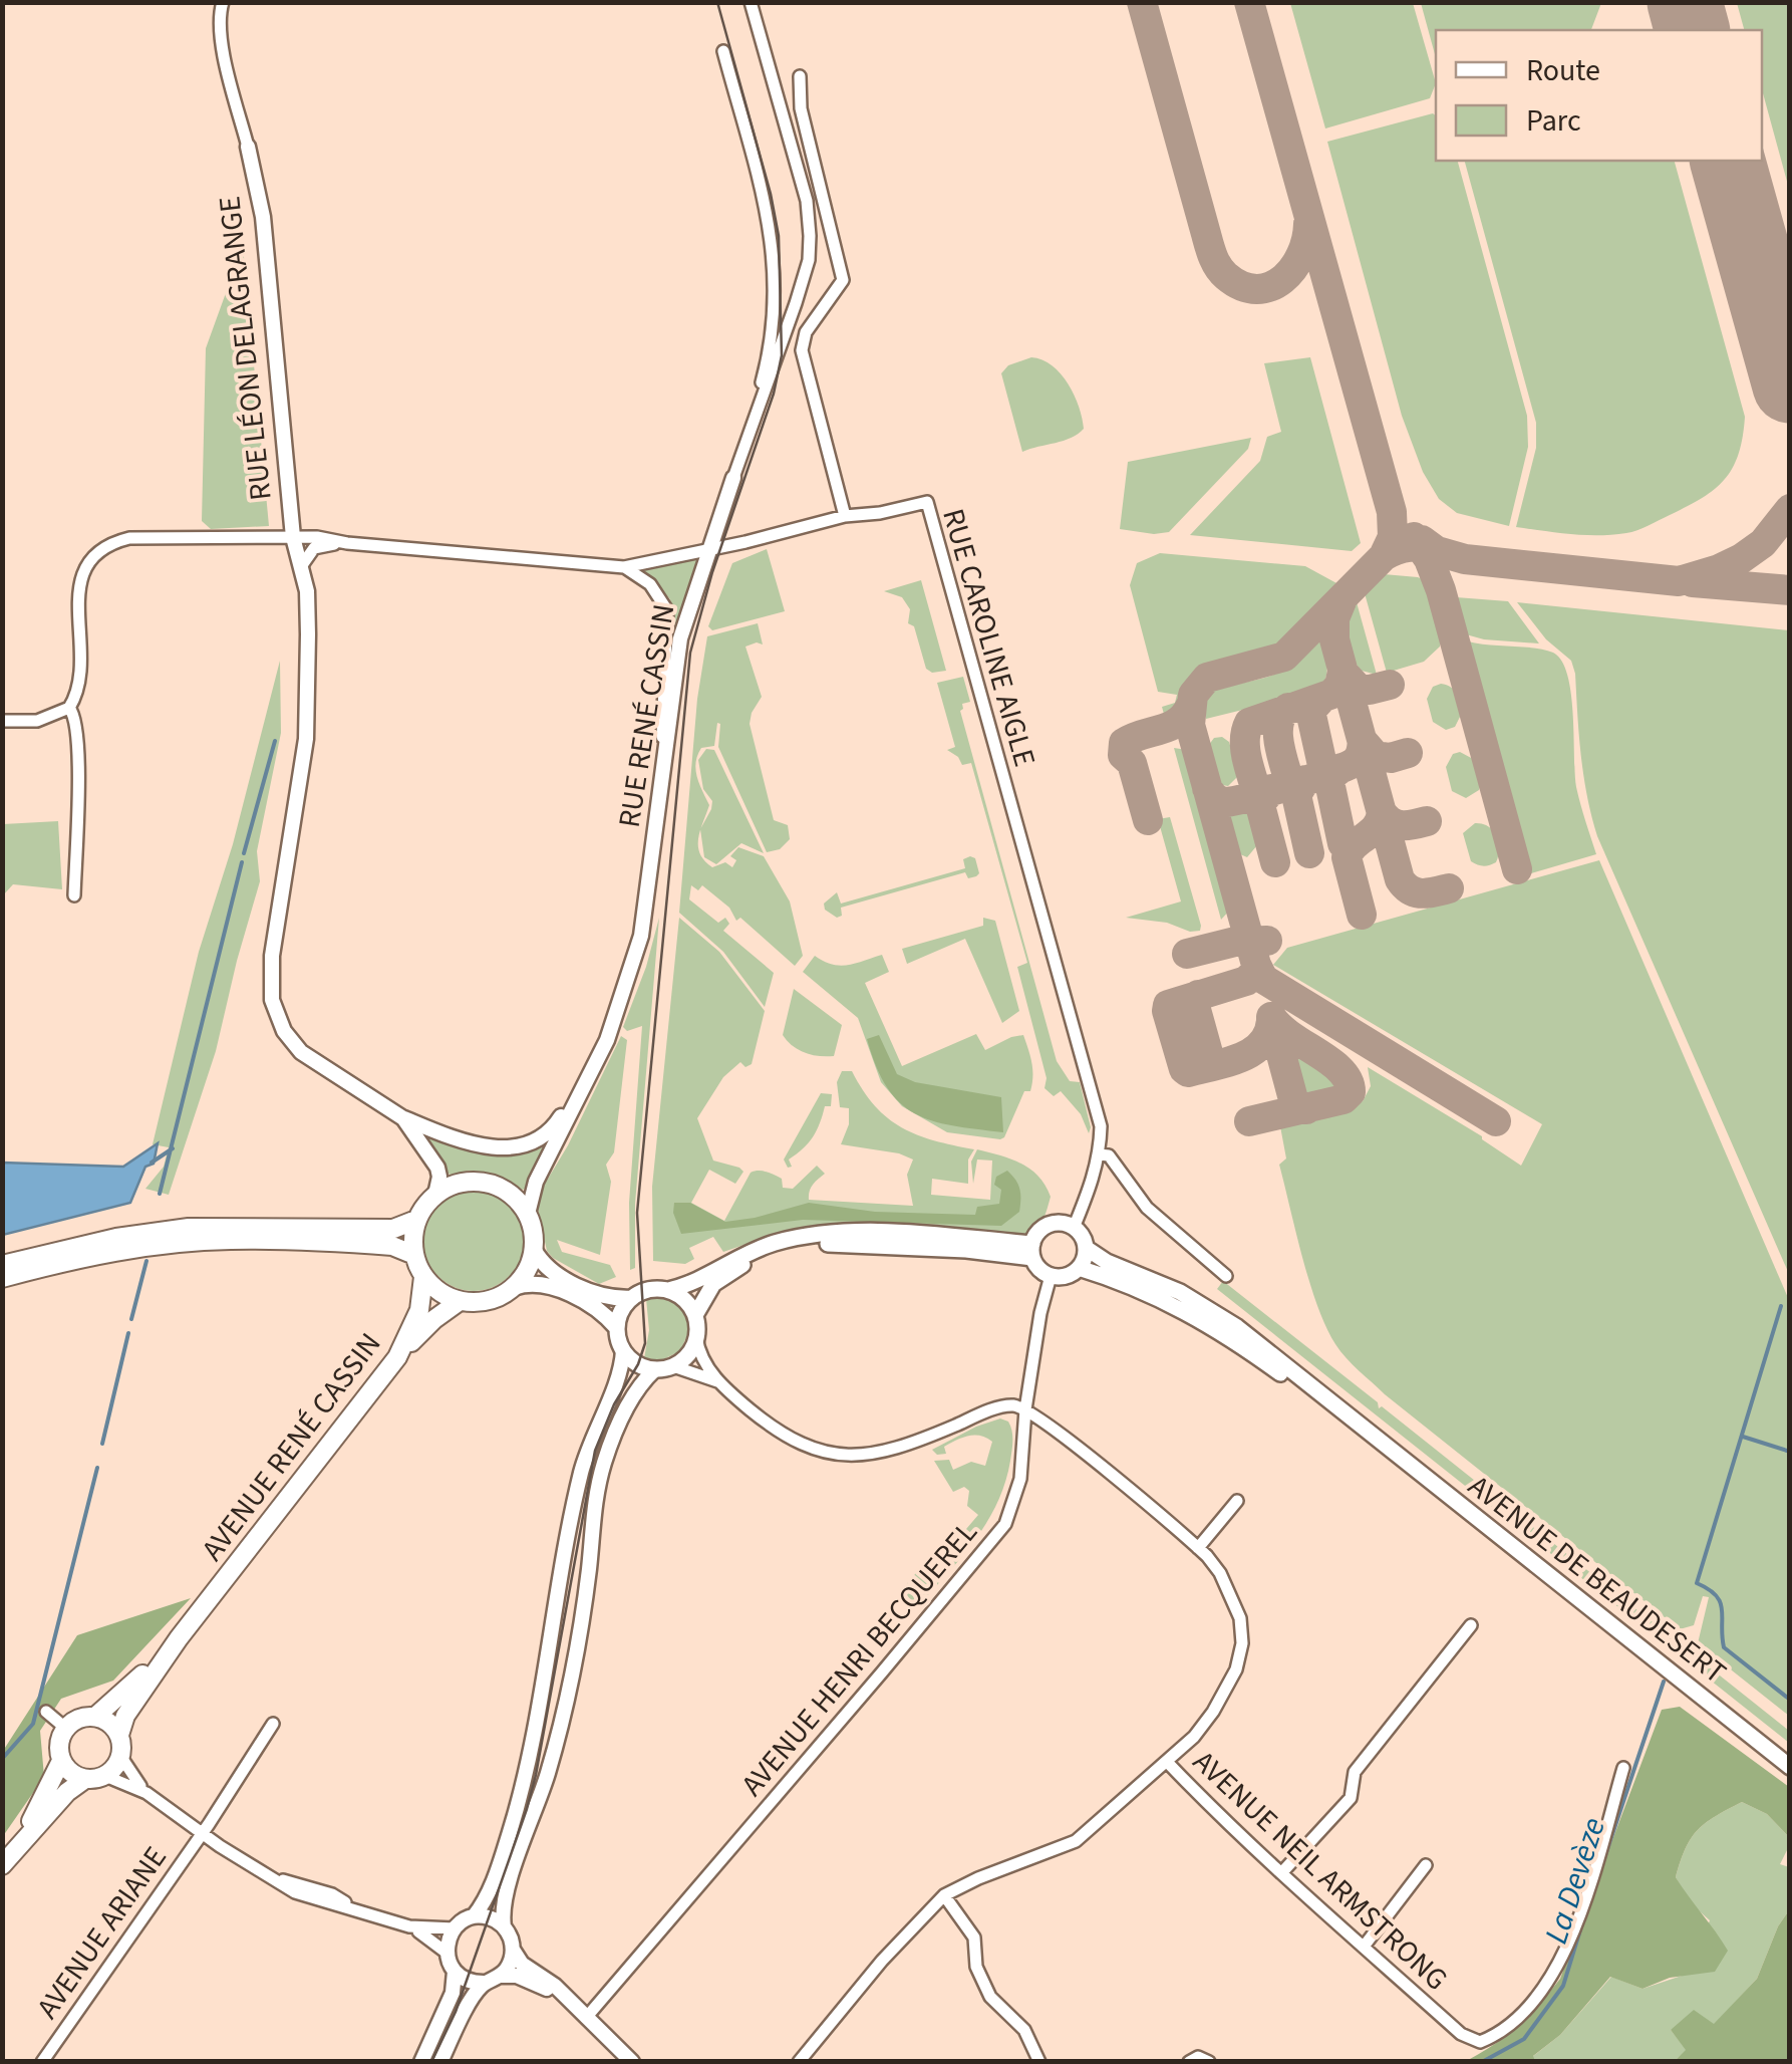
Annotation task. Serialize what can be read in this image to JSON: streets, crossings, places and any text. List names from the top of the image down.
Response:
{
  "streets": {
    "main road": ["AVENUE RENÉ CASSIN", "AVENUE DE BEAUDESERT"],
    "street": [
      "RUE LÉON DELAGRANGE",
      "RUE CAROLINE AIGLE",
      "RUE RENÉ CASSIN",
      "AVENUE HENRI BECQUEREL",
      "AVENUE NEIL ARMSTRONG",
      "AVENUE ARIANE"
    ]
  },
  "crossings": [
    ["RUE LÉON DELAGRANGE", "RUE CAROLINE AIGLE"],
    ["RUE CAROLINE AIGLE", "RUE RENÉ CASSIN"],
    ["RUE CAROLINE AIGLE", "AVENUE HENRI BECQUEREL"],
    ["RUE RENÉ CASSIN", "AVENUE RENÉ CASSIN"],
    ["AVENUE RENÉ CASSIN", "AVENUE ARIANE"],
    ["AVENUE HENRI BECQUEREL", "AVENUE NEIL ARMSTRONG"]
  ],
  "water": ["La Devèze"],
  "legend": ["Route", "Parc"]
}
